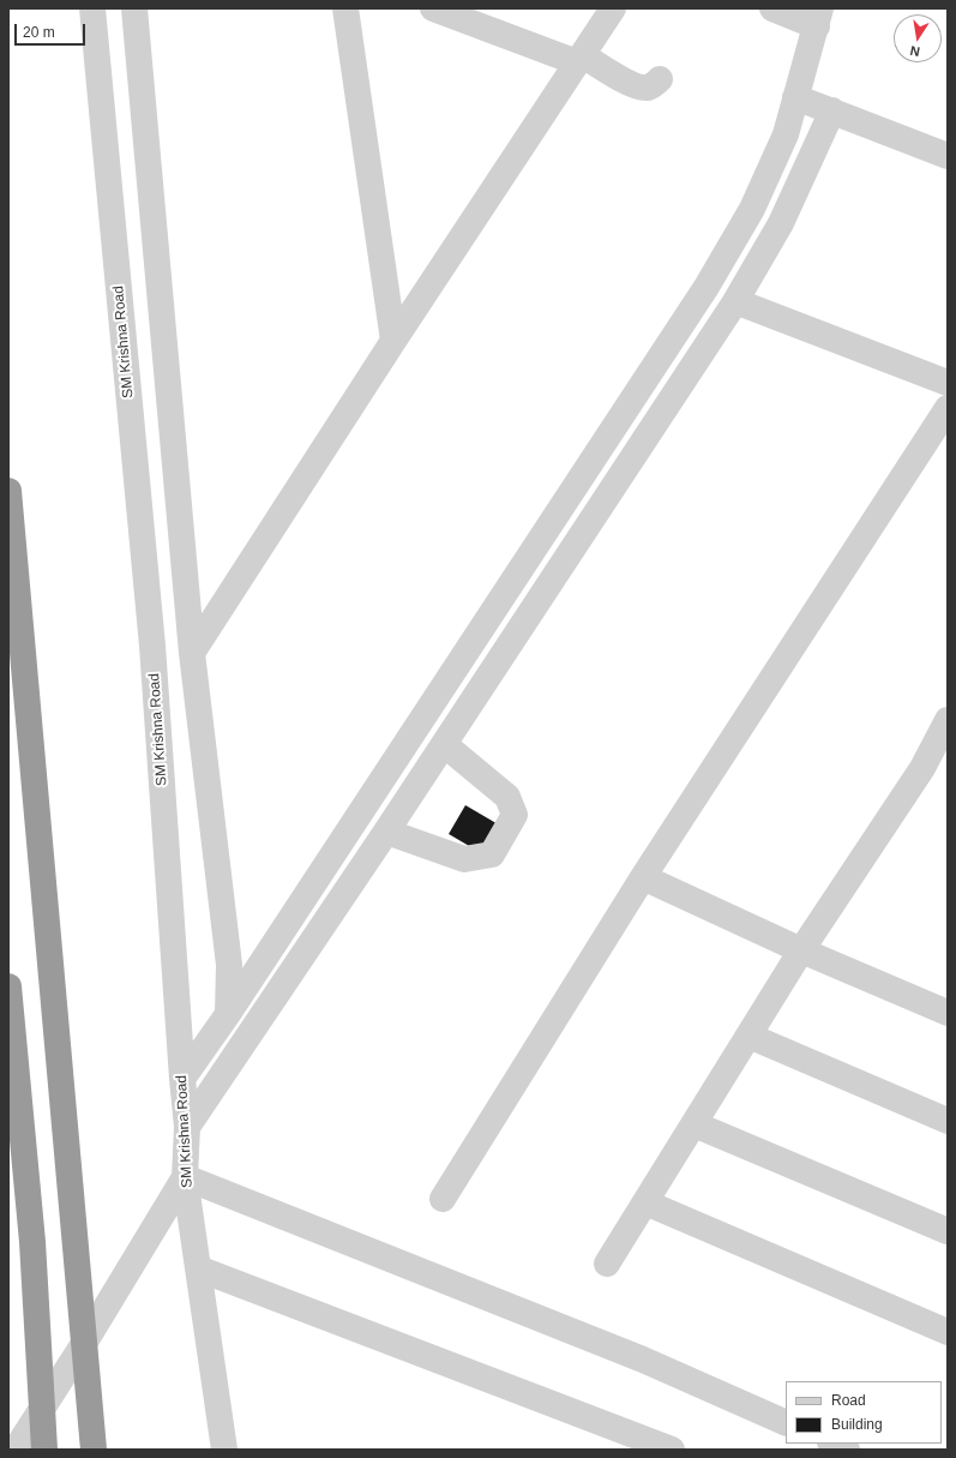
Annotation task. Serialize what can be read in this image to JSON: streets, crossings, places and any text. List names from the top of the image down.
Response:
{
  "streets": {
    "street": ["SM Krishna Road"]
  },
  "legend": ["Road", "Building"],
  "scale_bar": "20 m",
  "north": "bottom"
}
